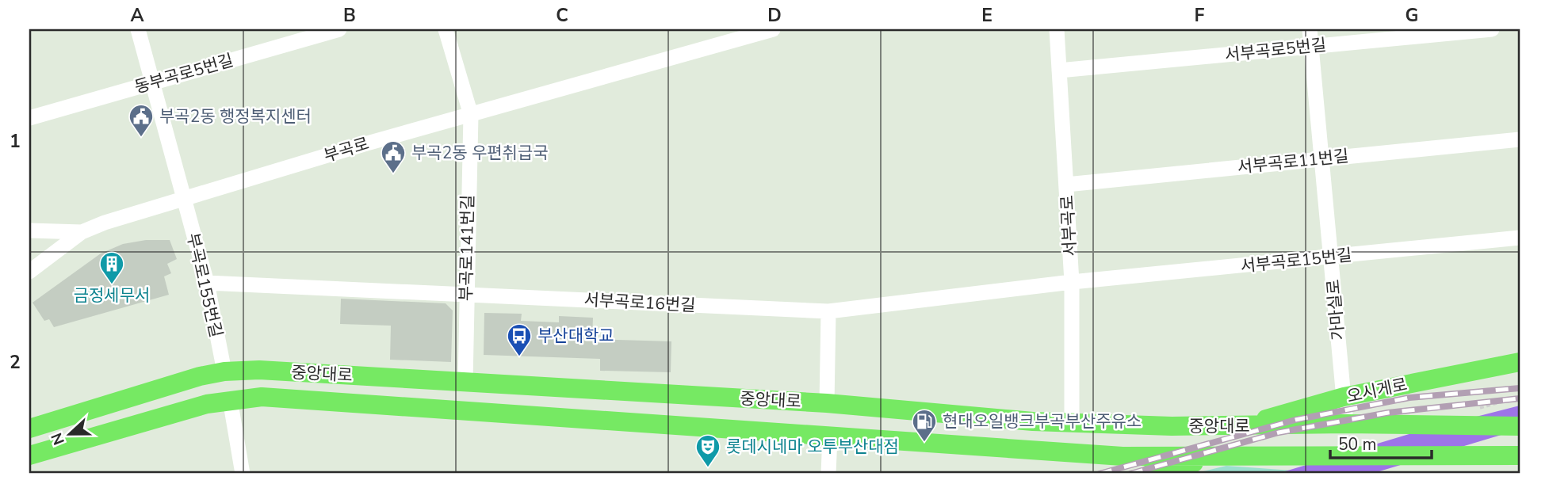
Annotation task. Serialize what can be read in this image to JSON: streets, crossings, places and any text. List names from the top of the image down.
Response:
{
  "streets": {
    "main road": ["중앙대로", "오시게로"],
    "street": [
      "서부곡로5번길",
      "동부곡로5번길",
      "부곡로",
      "서부곡로11번길",
      "서부곡로",
      "부곡로141번길",
      "서부곡로15번길",
      "부곡로155번길",
      "서부곡로16번길",
      "가마실로"
    ]
  },
  "crossings": [
    ["서부곡로5번길", "서부곡로"],
    ["서부곡로5번길", "가마실로"],
    ["동부곡로5번길", "부곡로155번길"],
    ["부곡로", "부곡로141번길"],
    ["부곡로", "부곡로155번길"],
    ["서부곡로11번길", "서부곡로"],
    ["서부곡로11번길", "가마실로"],
    ["서부곡로", "서부곡로15번길"],
    ["서부곡로", "서부곡로16번길"],
    ["서부곡로", "중앙대로"],
    ["부곡로141번길", "서부곡로16번길"],
    ["부곡로141번길", "중앙대로"],
    ["서부곡로15번길", "서부곡로16번길"],
    ["서부곡로15번길", "가마실로"],
    ["부곡로155번길", "서부곡로16번길"],
    ["부곡로155번길", "중앙대로"],
    ["가마실로", "중앙대로"],
    ["가마실로", "오시게로"],
    ["중앙대로", "오시게로"]
  ],
  "places": {
    "public building": ["부곡2동 행정복지센터", "부곡2동 우편취급국"],
    "building": ["금정세무서"],
    "bus stop": ["부산대학교"],
    "fuel station": ["현대오일뱅크부곡부산주유소"],
    "theatre": ["롯데시네마 오투부산대점"]
  },
  "scale_bar": "50 m",
  "north": "left",
  "grid": {
    "columns": [
      "A",
      "B",
      "C",
      "D",
      "E",
      "F",
      "G"
    ],
    "rows": ["1", "2"]
  }
}
